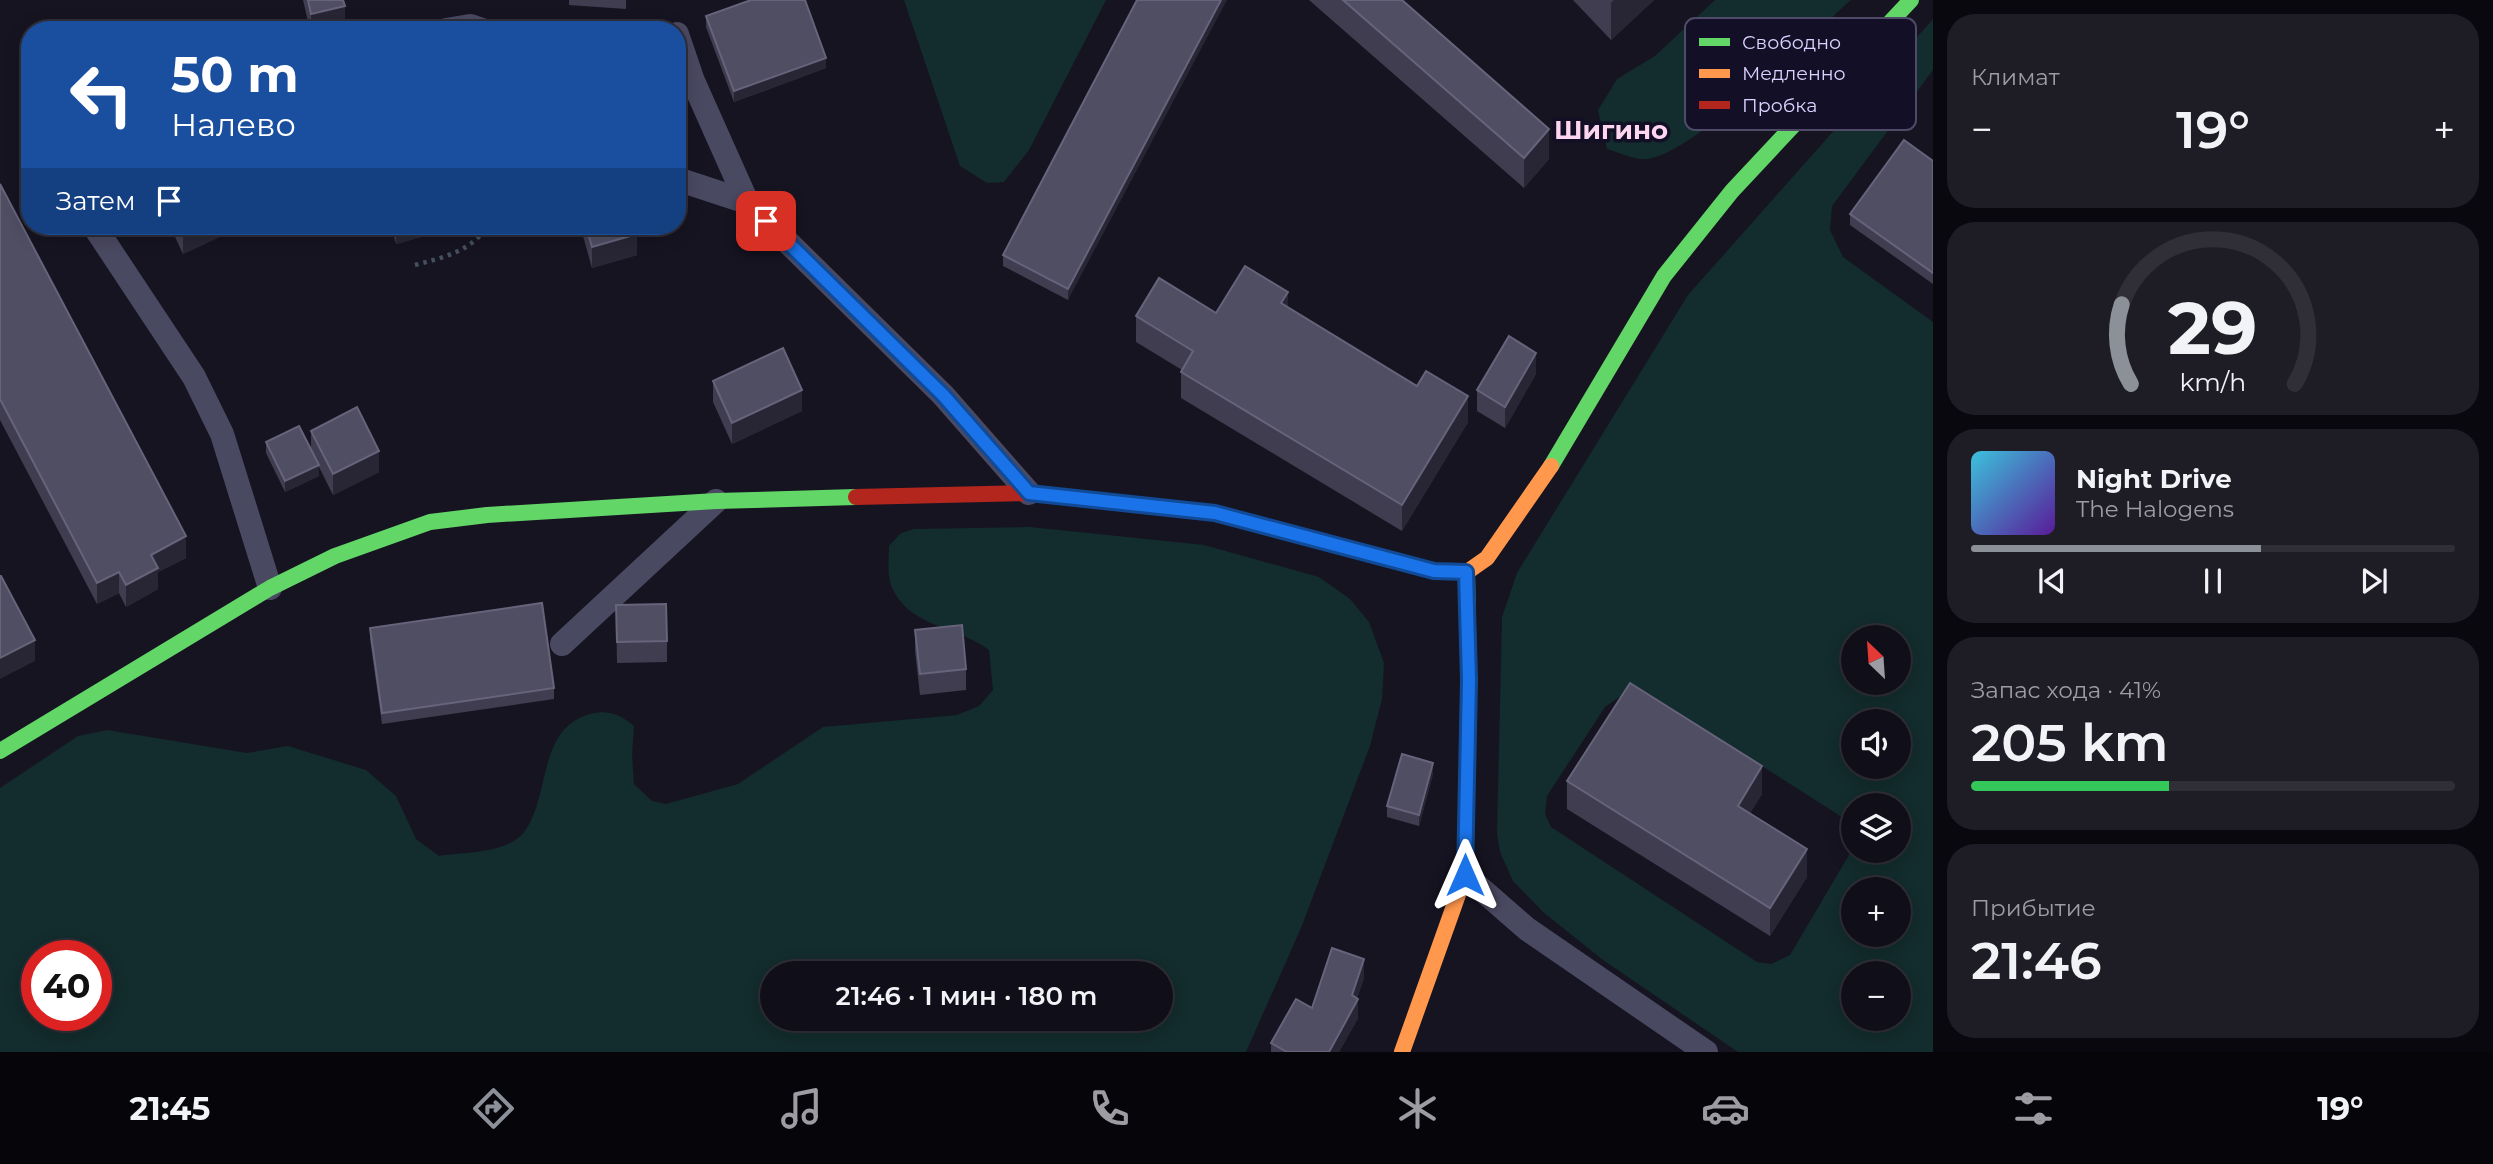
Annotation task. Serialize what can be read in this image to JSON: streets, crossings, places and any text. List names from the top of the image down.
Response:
{
  "districts": ["Шигино"],
  "legend": ["Свободно", "Медленно", "Пробка"],
  "north": "top left",
  "page": {
    "tile": [
      "Климат",
      ["Запас хода · 41%", "205 km"],
      ["Прибытие", "21:46"]
    ],
    "turn": ["50 m", "Налево"],
    "heat": ["−", "19°", "+"],
    "then": "Затем",
    "song": ["Night Drive", "The Halogens"],
    "map_buttons": ["+", "−"],
    "limit": "40",
    "trip": "21:46 · 1 мин · 180 m",
    "tabs": ["21:45", "19°"],
    "gauge": ["29", "km/h"]
  }
}
